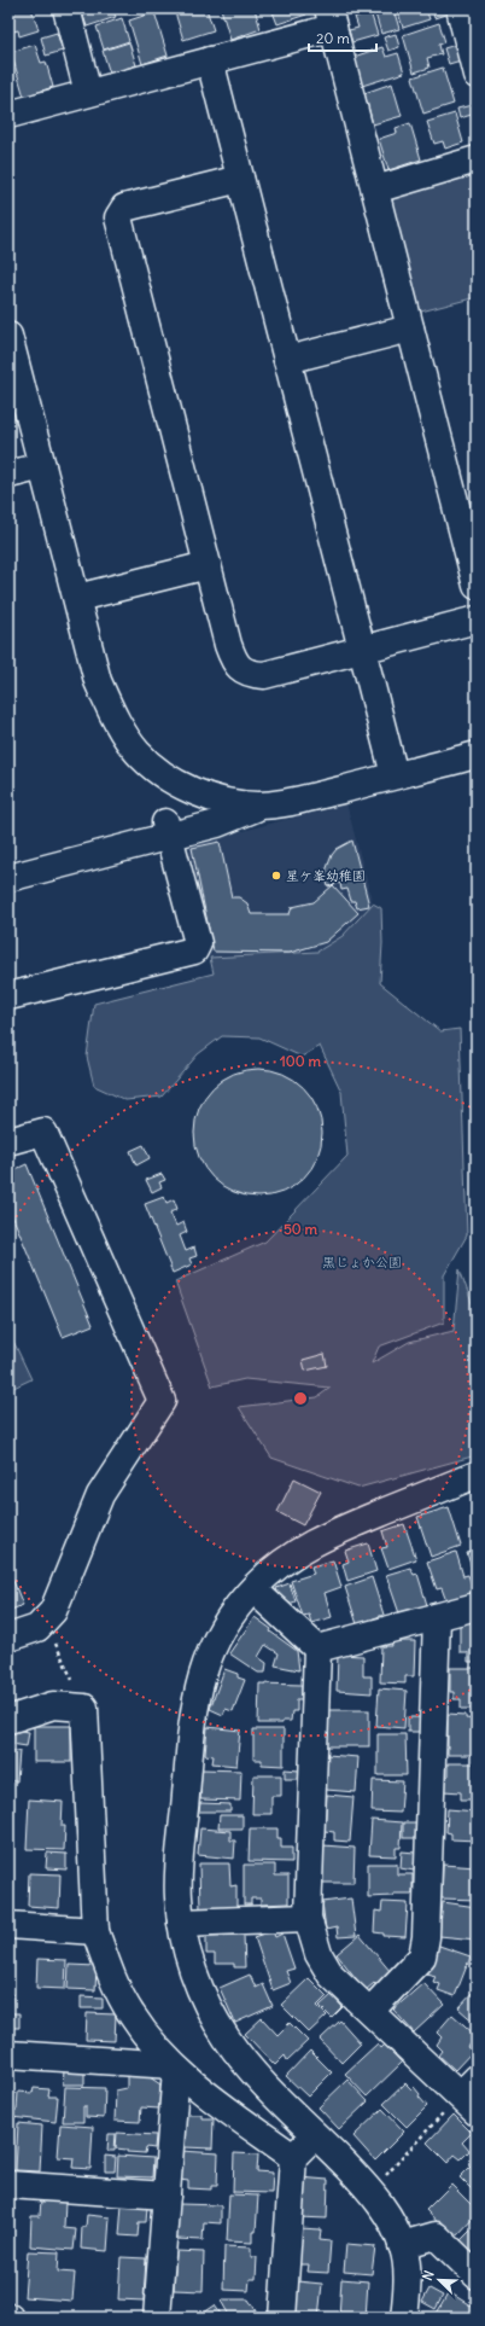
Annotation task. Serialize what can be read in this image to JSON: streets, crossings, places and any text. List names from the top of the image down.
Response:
{
  "parks": ["黒じょか公園"],
  "places": ["星ケ峯幼稚園"],
  "scale_bar": "20 m",
  "north": "top left",
  "rings": ["100 m", "50 m"]
}
